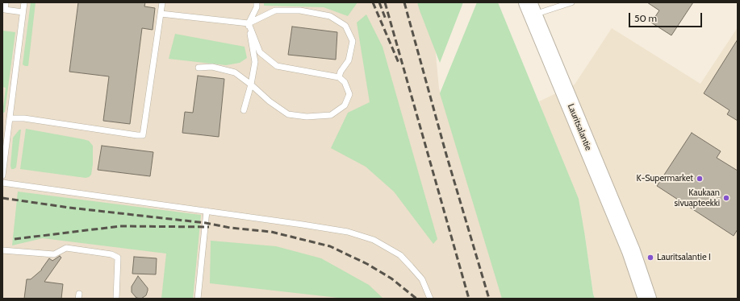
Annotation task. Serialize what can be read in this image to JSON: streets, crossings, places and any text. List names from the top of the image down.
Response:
{
  "streets": {
    "main road": ["Lauritsalantie"]
  },
  "places": ["K-Supermarket", "Kaukaan sivuapteekki", "Lauritsalantie I"],
  "scale_bar": "50 m"
}
